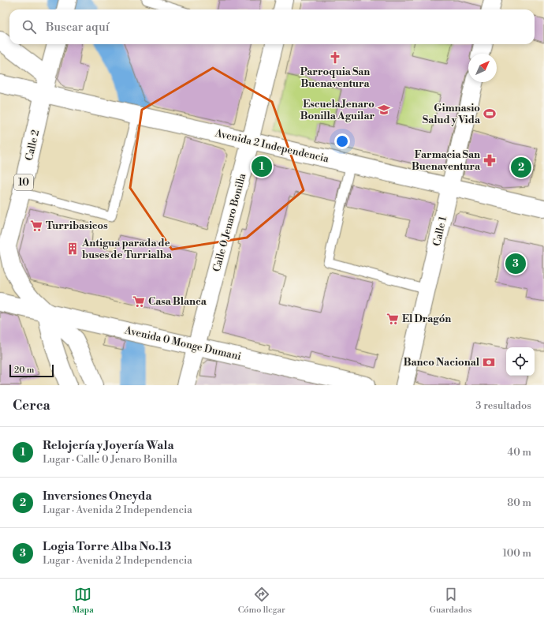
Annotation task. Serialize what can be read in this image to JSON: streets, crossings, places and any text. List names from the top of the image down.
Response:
{
  "streets": {
    "street": [
      "Calle 2",
      "Avenida 2 Independencia",
      "10",
      "Calle 0 Jenaro Bonilla",
      "Calle 1",
      "Avenida 0 Monge Dumani"
    ]
  },
  "crossings": [
    ["Calle 2", "Avenida 2 Independencia"],
    ["Calle 2", "Avenida 0 Monge Dumani"],
    ["Avenida 2 Independencia", "Calle 0 Jenaro Bonilla"],
    ["Avenida 2 Independencia", "Calle 1"],
    ["Calle 0 Jenaro Bonilla", "Avenida 0 Monge Dumani"]
  ],
  "places": {
    "church": ["Parroquia San Buenaventura"],
    "school or university": ["Escuela Jenaro Bonilla Aguilar"],
    "sports": ["Gimnasio Salud y Vida"],
    "pharmacy": ["Farmacia San Buenaventura"],
    "supermarket": ["Turribasicos", "Casa Blanca", "El Dragón"],
    "building": ["Antigua parada de buses de Turrialba"],
    "bank": ["Banco Nacional"]
  },
  "scale_bar": "20 m",
  "north": "top right",
  "page": {
    "search": "Buscar aquí",
    "pins": ["1", "2", "3"],
    "scale": "20 m",
    "heading": ["Cerca", "3 resultados"],
    "list": [
      {
        "mark": "1",
        "name": "Relojería y Joyería Wala",
        "note": "Lugar · Calle 0 Jenaro Bonilla",
        "value": "40 m"
      },
      {
        "mark": "2",
        "name": "Inversiones Oneyda",
        "note": "Lugar · Avenida 2 Independencia",
        "value": "80 m"
      },
      {
        "mark": "3",
        "name": "Logia Torre Alba No.13",
        "note": "Lugar · Avenida 2 Independencia",
        "value": "100 m"
      }
    ],
    "nav": ["Mapa", "Cómo llegar", "Guardados"]
  }
}
